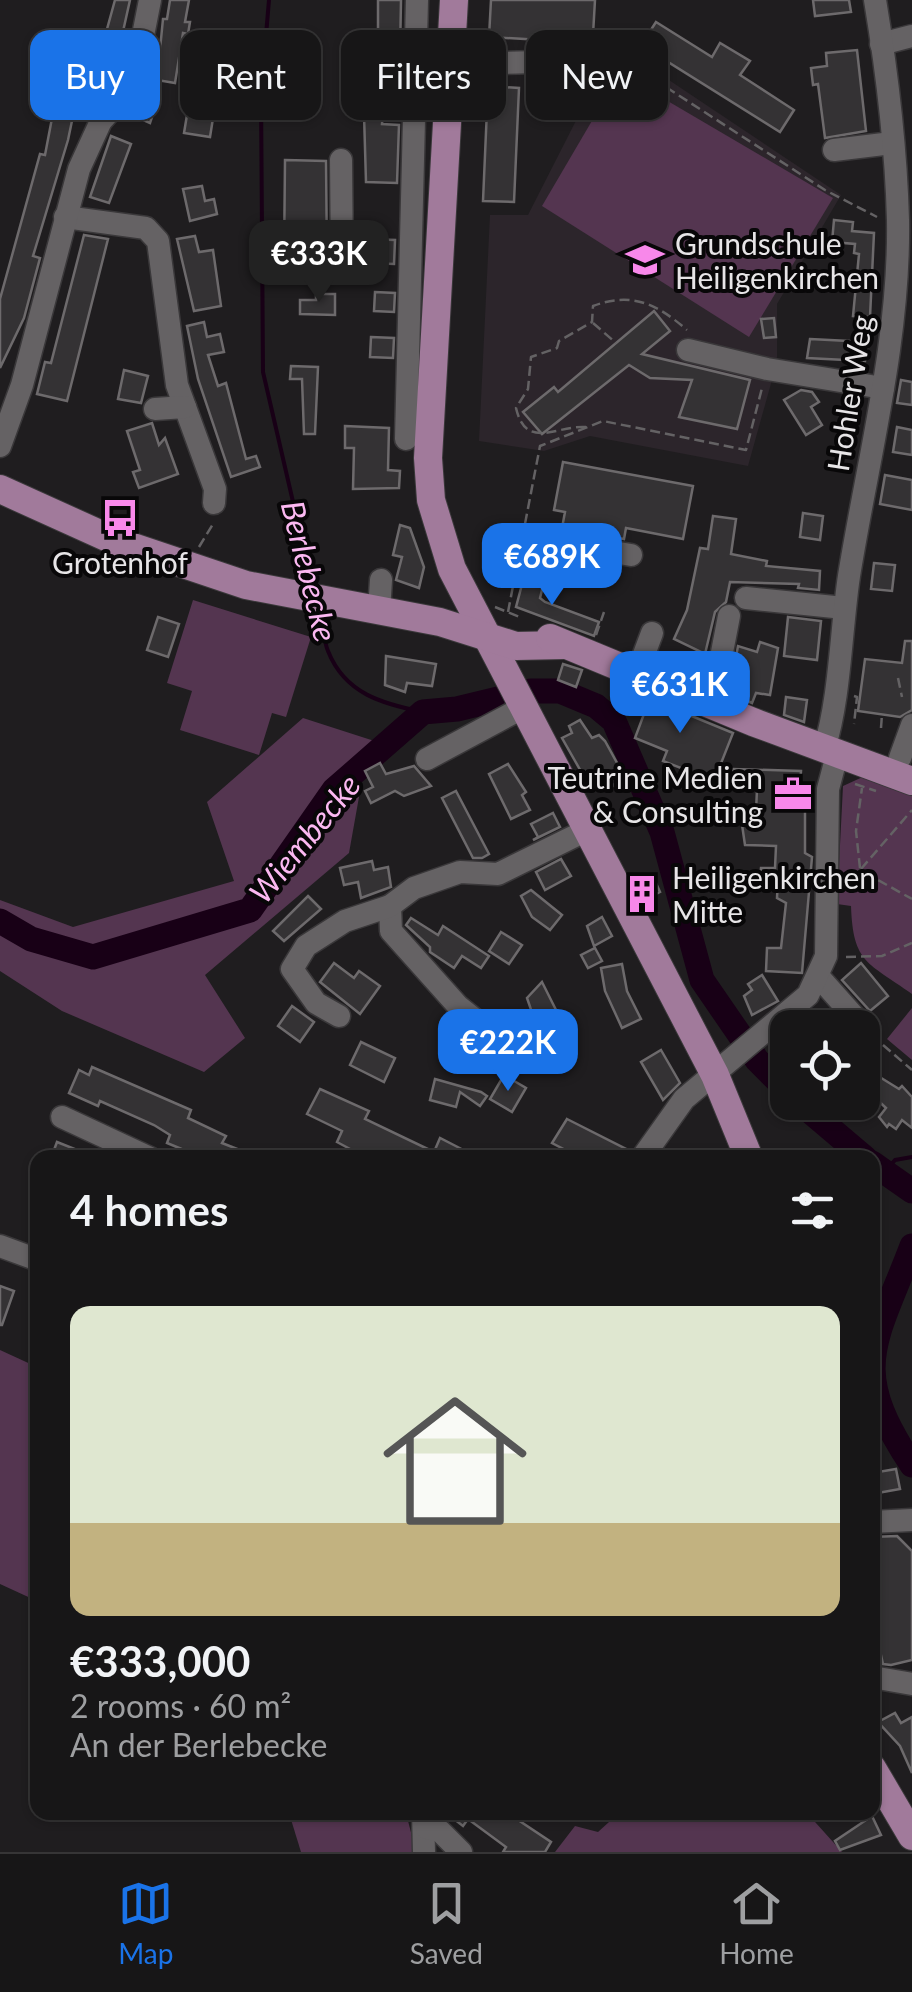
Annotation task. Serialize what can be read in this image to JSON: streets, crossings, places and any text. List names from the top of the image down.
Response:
{
  "streets": {
    "street": ["Hohler Weg"]
  },
  "water": ["Berlebecke", "Wiembecke"],
  "places": {
    "school or university": ["Grundschule Heiligenkirchen"],
    "bus stop": ["Grotenhof"],
    "office": ["Teutrine Medien & Consulting"],
    "building": ["Heiligenkirchen Mitte"]
  },
  "page": {
    "chip": [
      "Buy",
      "Rent",
      "Filters",
      "New"
    ],
    "price": [
      "€333K",
      "€689K",
      "€631K",
      "€222K"
    ],
    "heading": "4 homes",
    "list": [
      {
        "name": "€333,000",
        "note": "2 rooms · 60 m² · An der Berlebecke"
      }
    ],
    "tabs": ["Map", "Saved", "Home"]
  }
}
